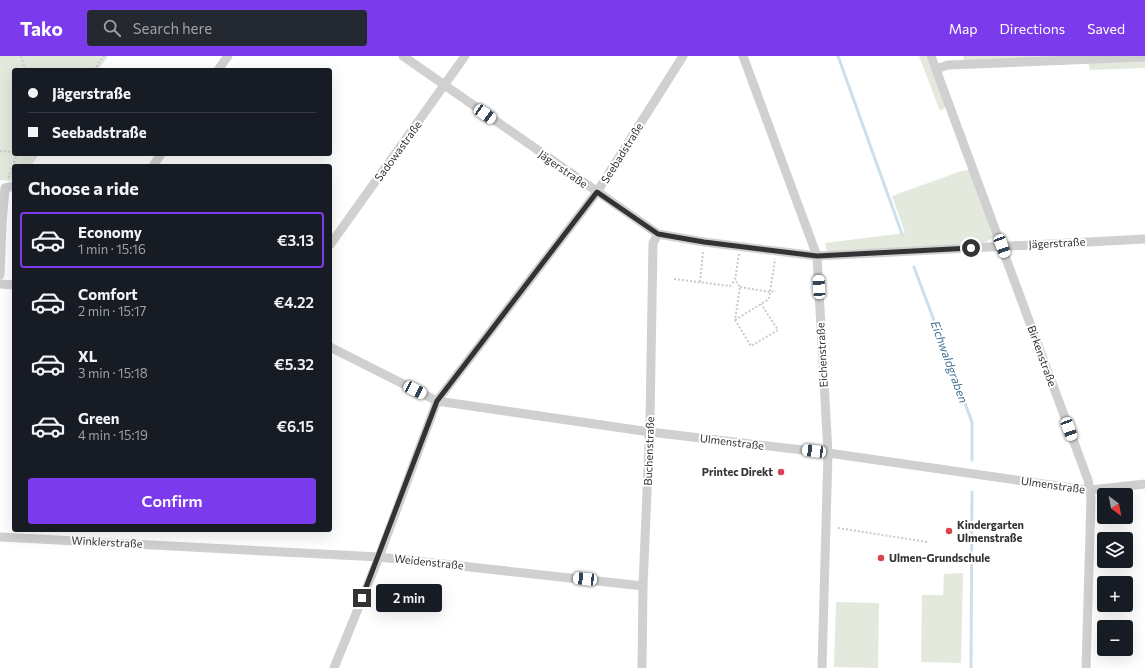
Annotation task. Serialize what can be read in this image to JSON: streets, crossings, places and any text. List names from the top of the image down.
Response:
{
  "streets": {
    "street": [
      "Sadowastraße",
      "Seebadstraße",
      "Jägerstraße",
      "Eichenstraße",
      "Birkenstraße",
      "Ulmenstraße",
      "Buchenstraße",
      "Winklerstraße",
      "Weidenstraße"
    ]
  },
  "crossings": [
    ["Sadowastraße", "Jägerstraße"],
    ["Seebadstraße", "Jägerstraße"],
    ["Seebadstraße", "Ulmenstraße"],
    ["Seebadstraße", "Weidenstraße"],
    ["Jägerstraße", "Eichenstraße"],
    ["Jägerstraße", "Birkenstraße"],
    ["Jägerstraße", "Buchenstraße"],
    ["Eichenstraße", "Ulmenstraße"],
    ["Birkenstraße", "Ulmenstraße"],
    ["Ulmenstraße", "Buchenstraße"],
    ["Buchenstraße", "Weidenstraße"],
    ["Winklerstraße", "Weidenstraße"]
  ],
  "water": ["Eichwaldgraben"],
  "places": ["Printec Direkt", "Kindergarten Ulmenstraße", "Ulmen-Grundschule"],
  "north": "bottom right",
  "page": {
    "header": "Tako",
    "search": "Search here",
    "nav": ["Map", "Directions", "Saved"],
    "banner": ["Jägerstraße", "Seebadstraße"],
    "heading": "Choose a ride",
    "list": [
      {
        "name": "Economy",
        "note": "1 min · 15:16",
        "value": "€3.13"
      },
      {
        "name": "Comfort",
        "note": "2 min · 15:17",
        "value": "€4.22"
      },
      {
        "name": "XL",
        "note": "3 min · 15:18",
        "value": "€5.32"
      },
      {
        "name": "Green",
        "note": "4 min · 15:19",
        "value": "€6.15"
      }
    ],
    "buttons": "Confirm",
    "map_buttons": ["+", "−"],
    "bubble": "2 min"
  }
}
